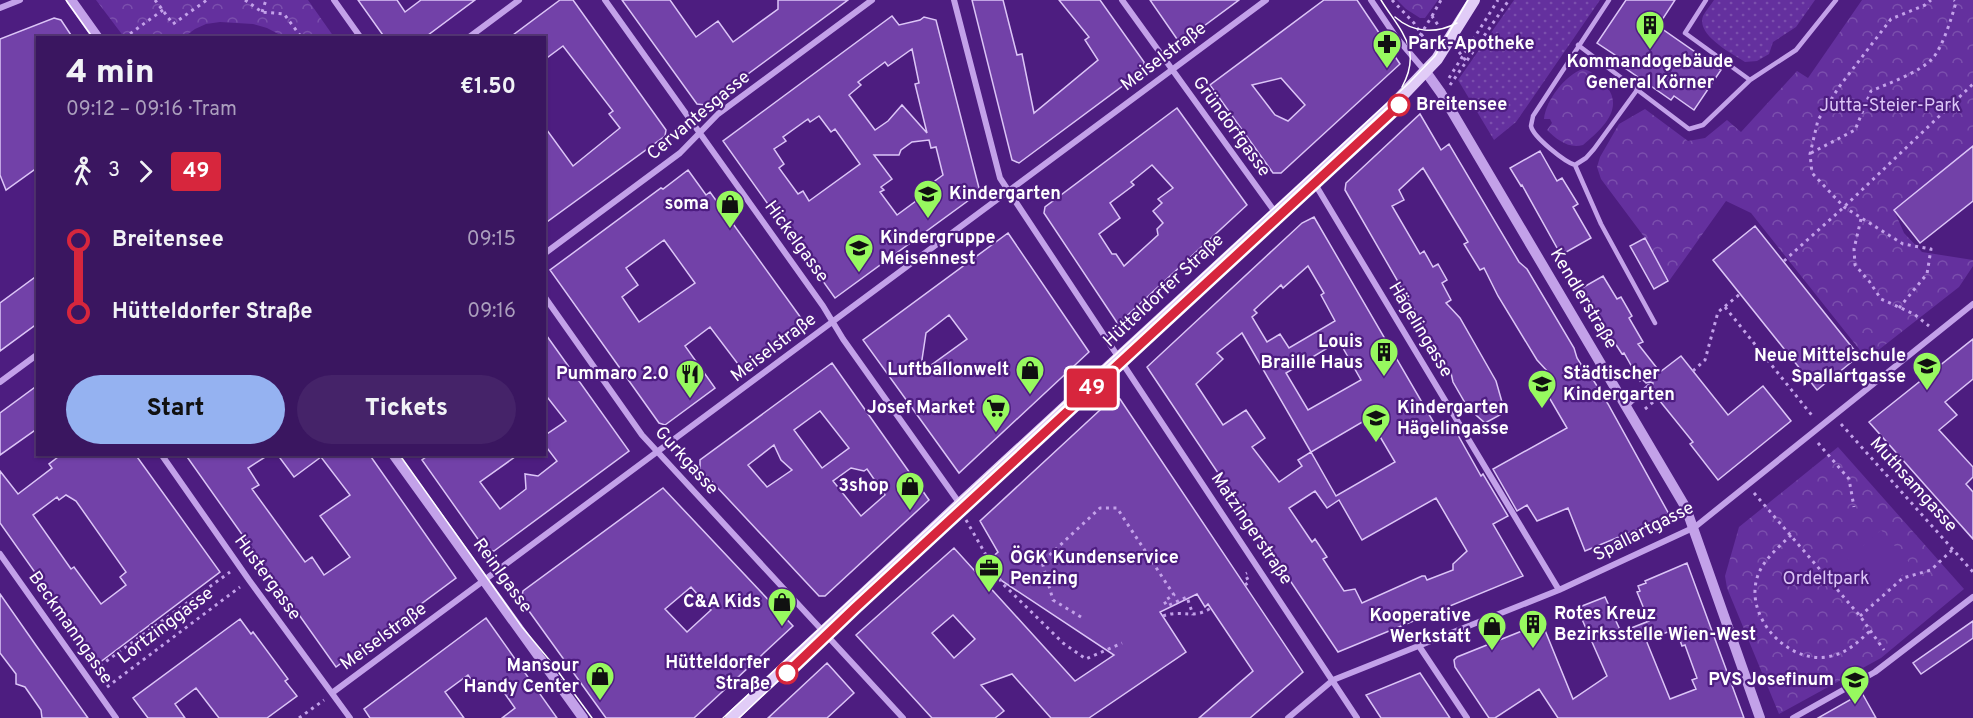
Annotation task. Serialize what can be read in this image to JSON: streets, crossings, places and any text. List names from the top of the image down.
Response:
{
  "streets": {
    "main road": ["Hütteldorfer Straße"],
    "street": [
      "Meiselstraße",
      "Cervantesgasse",
      "Gründorfgasse",
      "Hickelgasse",
      "Kendlerstraße",
      "Hägelingasse",
      "Gurkgasse",
      "Matzingerstraße",
      "Spallartgasse",
      "Reinlgasse",
      "Hustergasse",
      "Beckmanngasse"
    ],
    "path": ["Muthsamgasse", "Lortzinggasse"]
  },
  "crossings": [
    ["Meiselstraße", "Gründorfgasse"],
    ["Meiselstraße", "Hickelgasse"],
    ["Meiselstraße", "Gurkgasse"],
    ["Meiselstraße", "Matzingerstraße"],
    ["Meiselstraße", "Reinlgasse"],
    ["Meiselstraße", "Hustergasse"],
    ["Cervantesgasse", "Hickelgasse"],
    ["Gründorfgasse", "Hütteldorfer Straße"],
    ["Hickelgasse", "Hütteldorfer Straße"],
    ["Hütteldorfer Straße", "Kendlerstraße"],
    ["Hütteldorfer Straße", "Hägelingasse"],
    ["Hütteldorfer Straße", "Gurkgasse"],
    ["Hütteldorfer Straße", "Matzingerstraße"],
    ["Kendlerstraße", "Spallartgasse"],
    ["Hägelingasse", "Spallartgasse"],
    ["Muthsamgasse", "Spallartgasse"],
    ["Matzingerstraße", "Spallartgasse"],
    ["Hustergasse", "Lortzinggasse"],
    ["Lortzinggasse", "Beckmanngasse"]
  ],
  "parks": ["Jutta-Steier-Park", "Ordeltpark"],
  "places": {
    "building": ["Kommandogebäude General Körner", "Louis Braille Haus", "Rotes Kreuz Bezirksstelle Wien-West"],
    "pharmacy": ["Park-Apotheke"],
    "other": ["Breitensee", "Hütteldorfer Straße"],
    "school or university": [
      "Kindergarten",
      "Kindergruppe Meisennest",
      "Neue Mittelschule Spallartgasse",
      "Städtischer Kindergarten",
      "Kindergarten Hägelingasse",
      "PVS Josefinum"
    ],
    "shop": [
      "soma",
      "Luftballonwelt",
      "3shop",
      "C&A Kids",
      "Kooperative Werkstatt",
      "Mansour Handy Center"
    ],
    "restaurant": ["Pummaro 2.0"],
    "supermarket": ["Josef Market"],
    "office": ["ÖGK Kundenservice Penzing"]
  },
  "lines": ["tram line 49"],
  "page": {
    "on_map": "49",
    "heading": ["4 min", "09:12 – 09:16 · Tram", "€1.50"],
    "legs": ["3", "49"],
    "list": [
      {
        "name": "Breitensee",
        "value": "09:15"
      },
      {
        "name": "Hütteldorfer Straße",
        "value": "09:16"
      }
    ],
    "buttons": ["Start", "Tickets"]
  }
}
